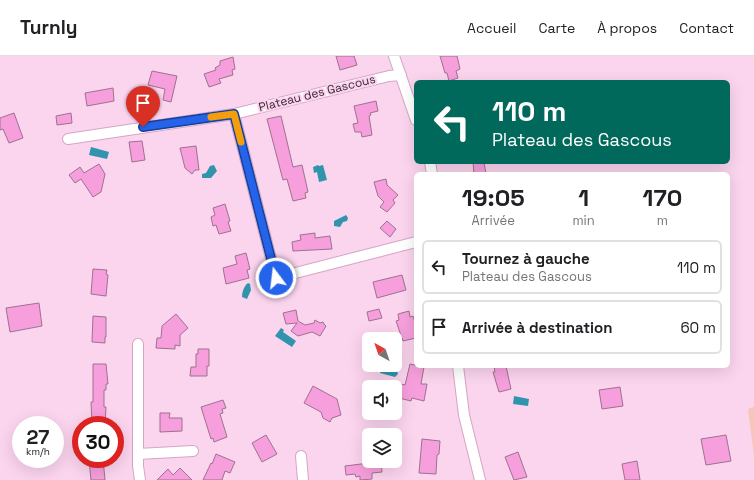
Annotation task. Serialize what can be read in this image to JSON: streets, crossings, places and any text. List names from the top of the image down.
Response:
{
  "streets": {
    "street": ["Plateau des Gascous"]
  },
  "north": "top left",
  "page": {
    "header": "Turnly",
    "nav": [
      "Accueil",
      "Carte",
      "À propos",
      "Contact"
    ],
    "turn": ["110 m", "Plateau des Gascous"],
    "eta": [
      "19:05",
      "Arrivée",
      "1",
      "min",
      "170",
      "m"
    ],
    "list": [
      {
        "name": "Tournez à gauche",
        "note": "Plateau des Gascous",
        "value": "110 m"
      },
      {
        "name": "Arrivée à destination",
        "value": "60 m"
      }
    ],
    "speed": "27 km/h",
    "limit": "30"
  }
}
